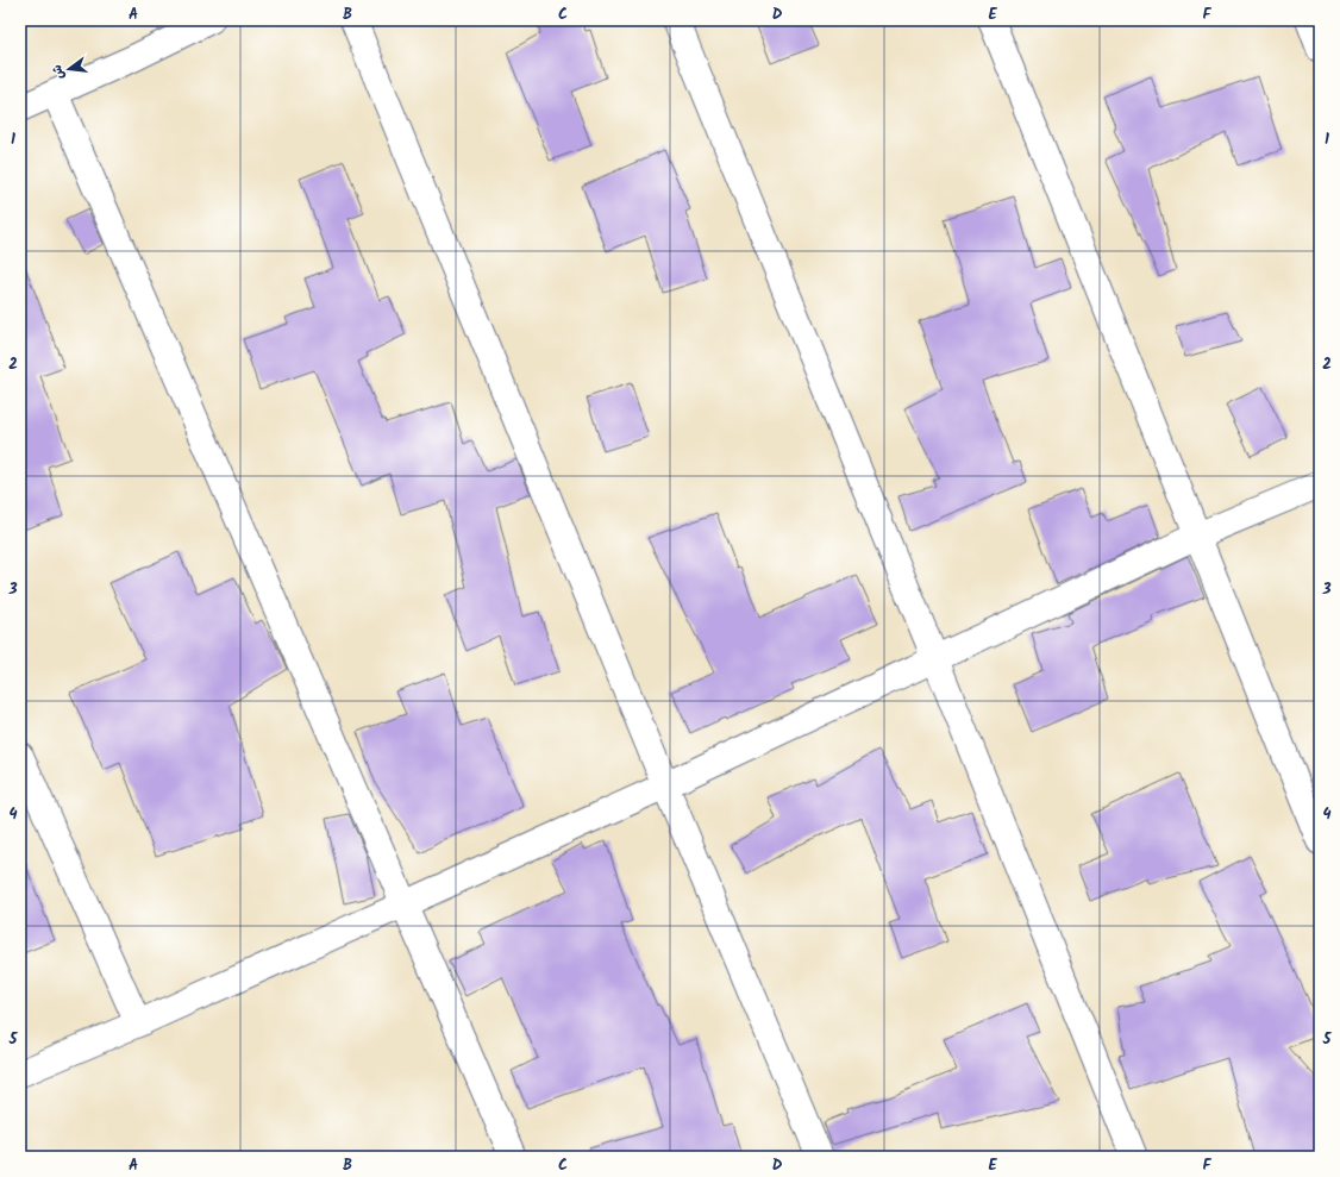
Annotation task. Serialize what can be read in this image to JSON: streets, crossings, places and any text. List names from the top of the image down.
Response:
{
  "north": "left",
  "grid": {
    "columns": [
      "A",
      "B",
      "C",
      "D",
      "E",
      "F"
    ],
    "rows": [
      "1",
      "2",
      "3",
      "4",
      "5"
    ]
  }
}
